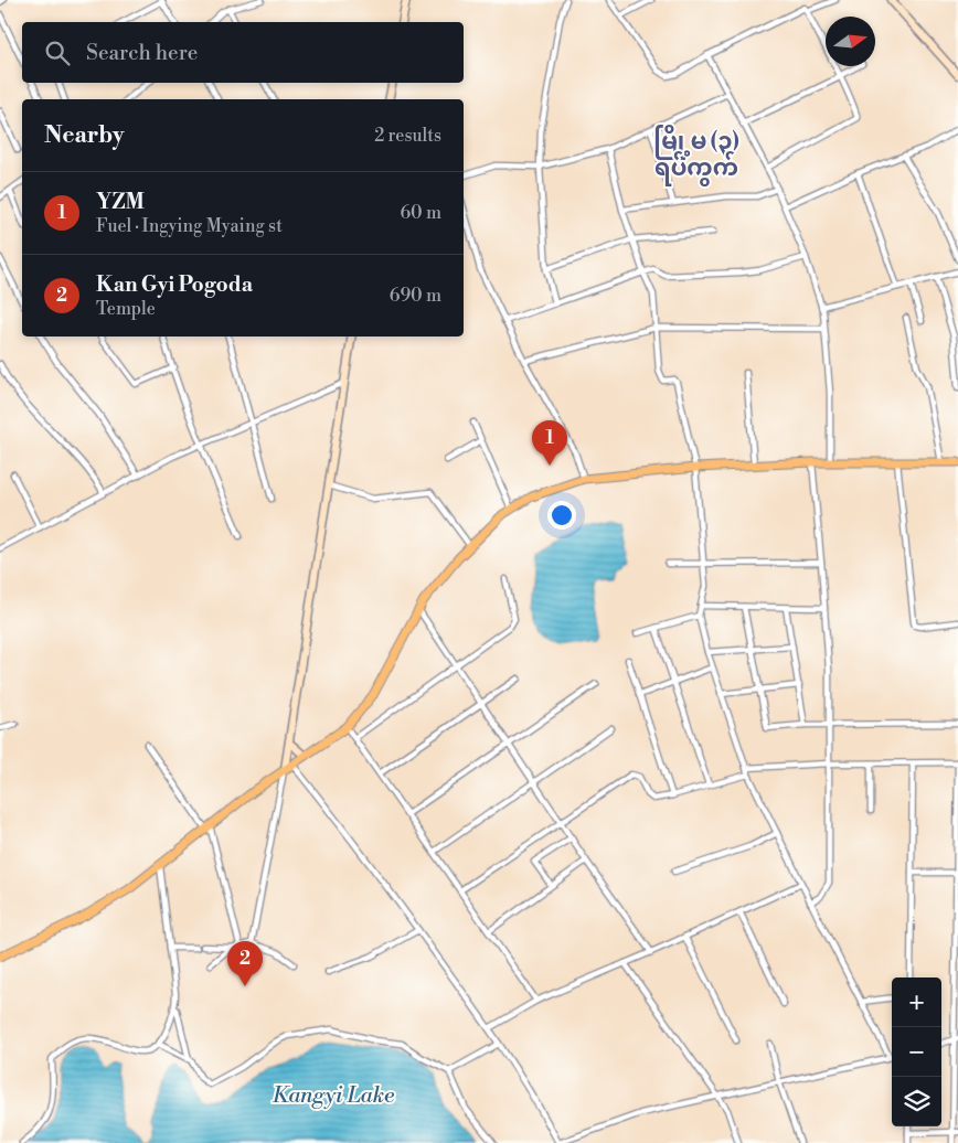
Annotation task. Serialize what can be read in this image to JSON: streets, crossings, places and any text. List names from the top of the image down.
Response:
{
  "districts": ["မြို့မ (၃) ရပ်ကွက်"],
  "water": ["Kangyi Lake"],
  "north": "right",
  "page": {
    "search": "Search here",
    "heading": ["Nearby", "2 results"],
    "list": [
      {
        "mark": "1",
        "name": "YZM",
        "note": "Fuel · Ingying Myaing st",
        "value": "60 m"
      },
      {
        "mark": "2",
        "name": "Kan Gyi Pogoda",
        "note": "Temple",
        "value": "690 m"
      }
    ],
    "pins": ["1", "2"],
    "map_buttons": ["+", "−"]
  }
}
